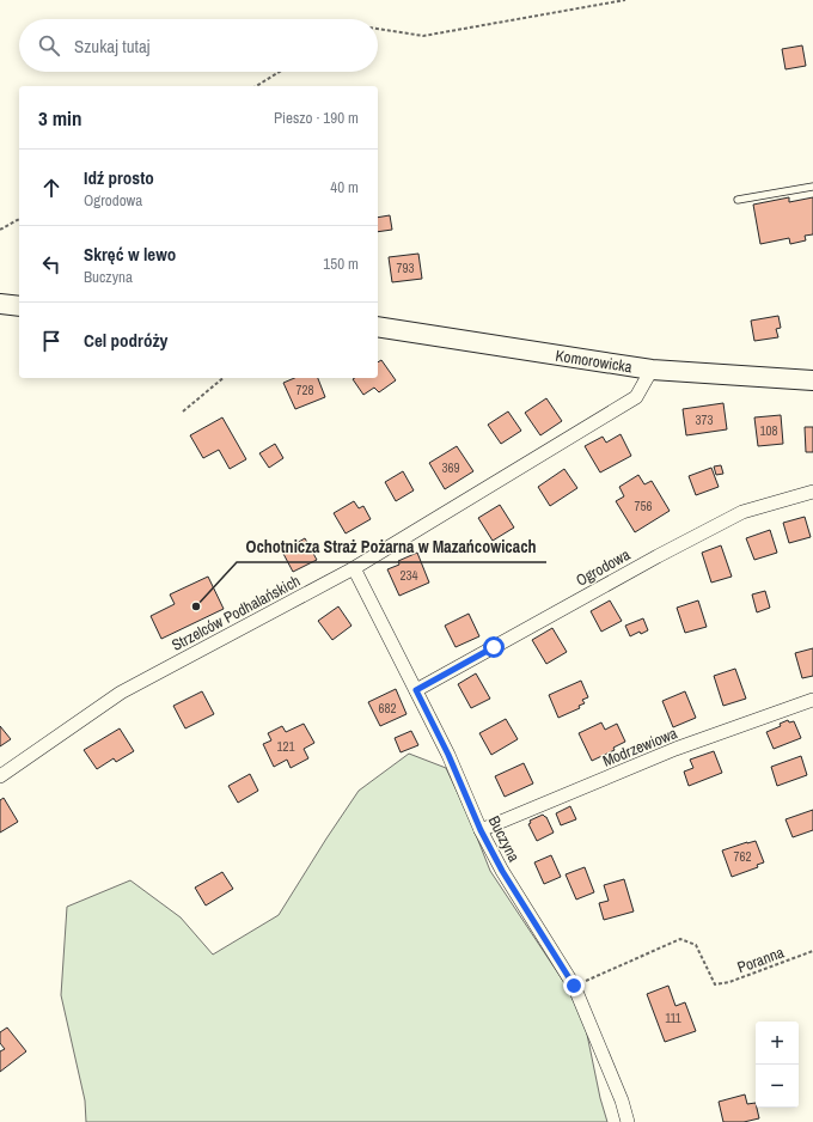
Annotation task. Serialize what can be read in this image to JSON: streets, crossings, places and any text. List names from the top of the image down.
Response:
{
  "streets": {
    "street": [
      "Komorowicka",
      "Ogrodowa",
      "Strzelców Podhalańskich",
      "Modrzewiowa",
      "Buczyna"
    ],
    "path": ["Poranna"]
  },
  "crossings": [
    ["Komorowicka", "Strzelców Podhalańskich"],
    ["Ogrodowa", "Buczyna"],
    ["Strzelców Podhalańskich", "Buczyna"],
    ["Modrzewiowa", "Buczyna"],
    ["Buczyna", "Poranna"]
  ],
  "places": ["Ochotnicza Straż Pożarna w Mazańcowicach"],
  "house_numbers": [
    "793",
    "728",
    "373",
    "108",
    "369",
    "756",
    "234",
    "682",
    "121",
    "762",
    "111"
  ],
  "page": {
    "search": "Szukaj tutaj",
    "heading": ["3 min", "Pieszo · 190 m"],
    "list": [
      ["Idź prosto", "Ogrodowa", "40 m"],
      ["Skręć w lewo", "Buczyna", "150 m"],
      "Cel podróży"
    ],
    "map_buttons": ["+", "−"]
  }
}
